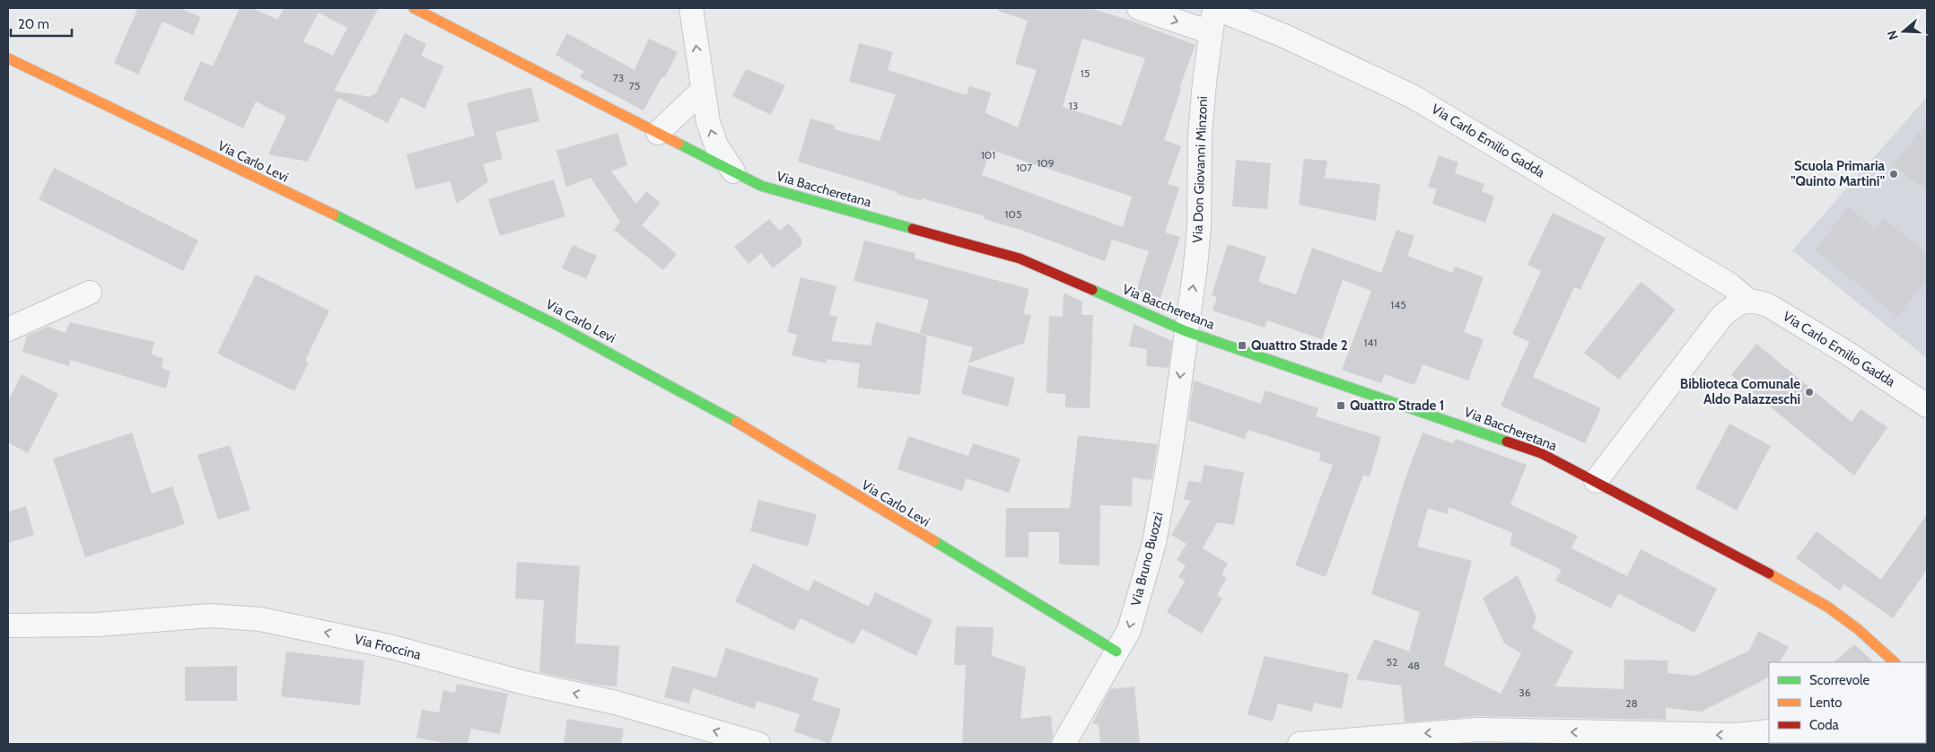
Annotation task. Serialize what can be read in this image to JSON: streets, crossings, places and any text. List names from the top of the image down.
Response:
{
  "streets": {
    "street": [
      "Via Carlo Emilio Gadda",
      "Via Carlo Levi",
      "Via Don Giovanni Minzoni",
      "Via Baccheretana",
      "Via Bruno Buozzi",
      "Via Froccina"
    ]
  },
  "crossings": [
    ["Via Carlo Emilio Gadda", "Via Don Giovanni Minzoni"],
    ["Via Carlo Levi", "Via Bruno Buozzi"],
    ["Via Don Giovanni Minzoni", "Via Baccheretana"],
    ["Via Don Giovanni Minzoni", "Via Bruno Buozzi"],
    ["Via Baccheretana", "Via Bruno Buozzi"]
  ],
  "one_way": ["Via Don Giovanni Minzoni", "Via Bruno Buozzi", "Via Froccina"],
  "places": {
    "other": ["Scuola Primaria \"Quinto Martini\"", "Biblioteca Comunale Aldo Palazzeschi"],
    "transit": ["Quattro Strade 2", "Quattro Strade 1"]
  },
  "house_numbers": [
    "15",
    "73",
    "75",
    "13",
    "101",
    "109",
    "107",
    "105",
    "145",
    "141",
    "52",
    "48",
    "36",
    "28"
  ],
  "legend": ["Scorrevole", "Lento", "Coda"],
  "scale_bar": "20 m",
  "north": "left"
}
